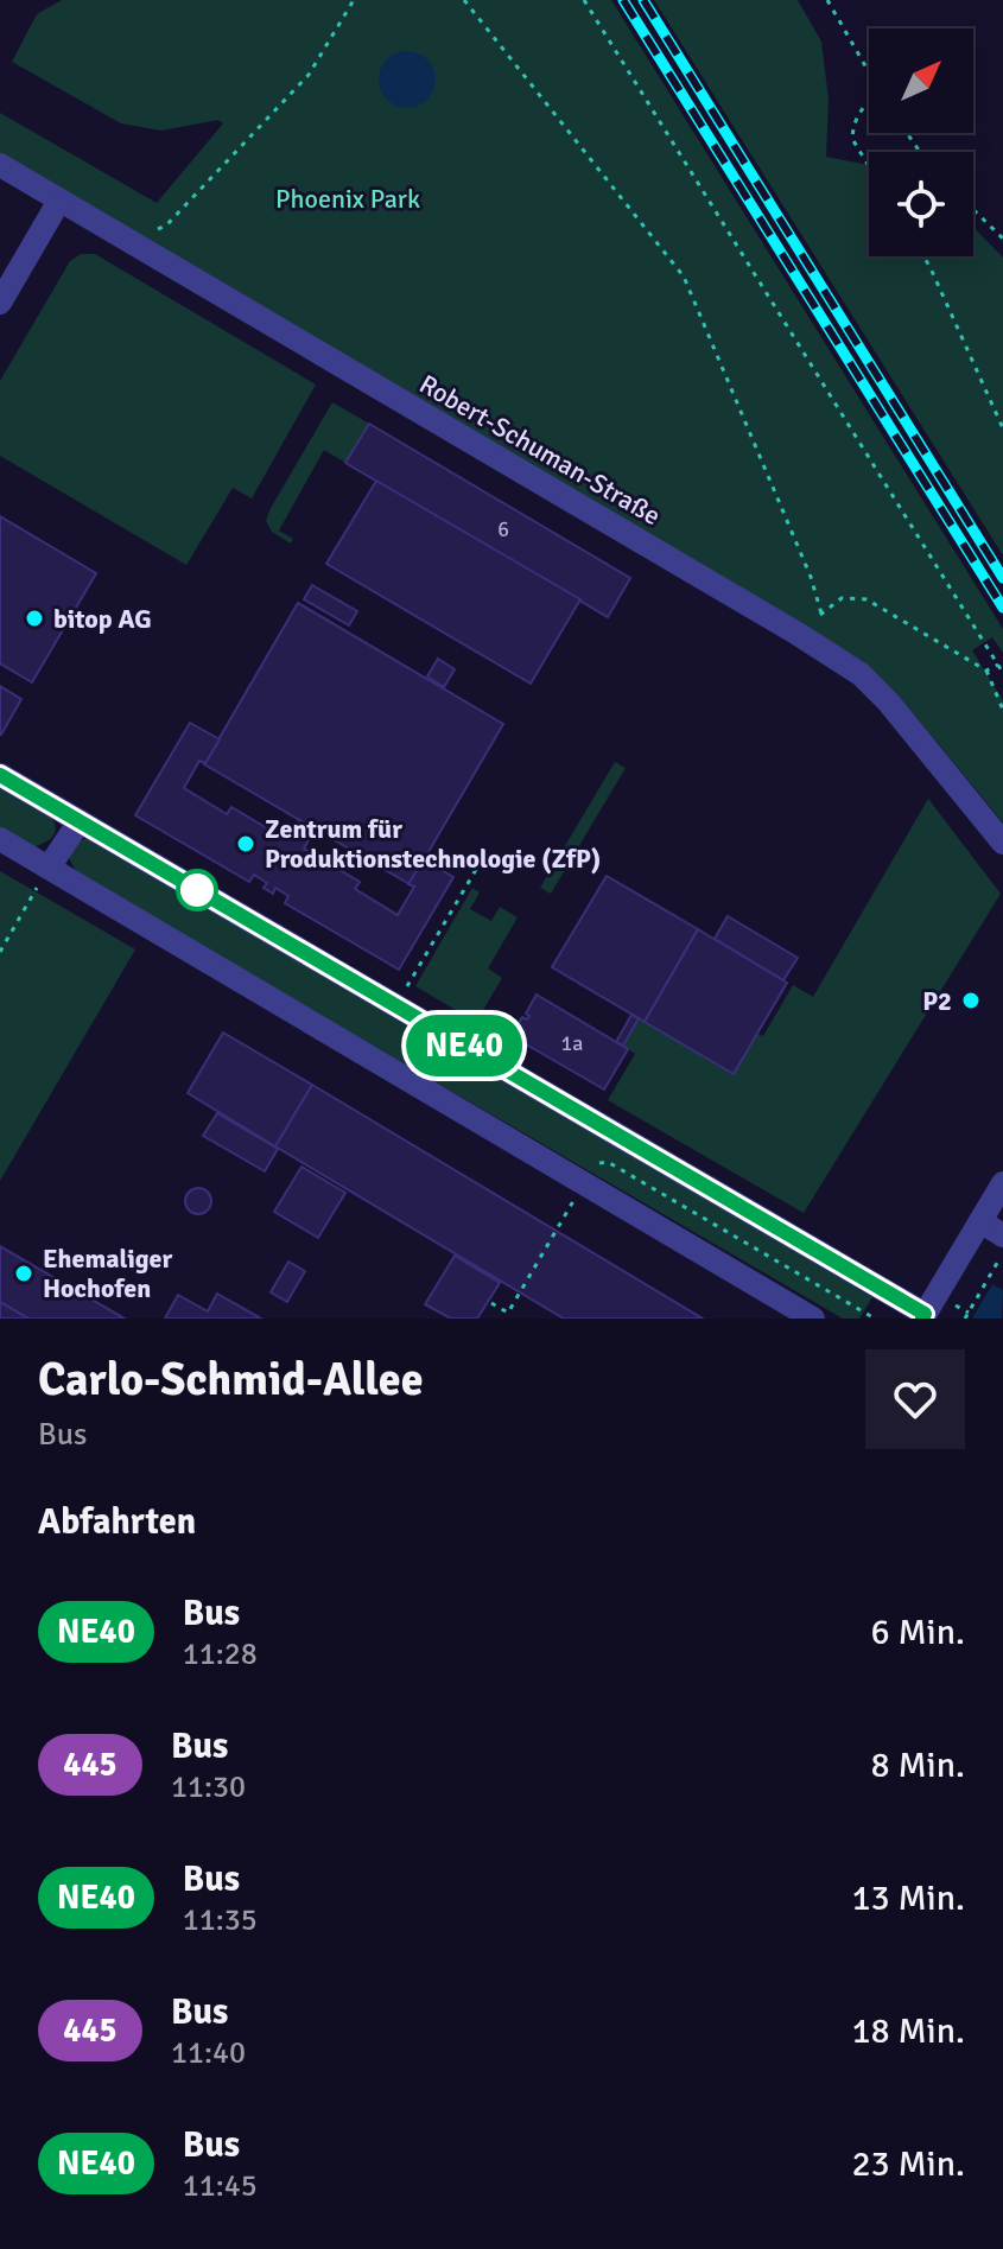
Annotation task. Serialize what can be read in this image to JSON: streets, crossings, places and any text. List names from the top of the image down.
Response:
{
  "streets": {
    "street": ["Robert-Schuman-Straße"]
  },
  "parks": ["Phoenix Park"],
  "places": [
    "bitop AG",
    "Zentrum für Produktionstechnologie (ZfP)",
    "P2",
    "Ehemaliger Hochofen"
  ],
  "lines": ["bus line NE40"],
  "house_numbers": ["6", "1a"],
  "north": "top right",
  "page": {
    "on_map": "NE40",
    "heading": [
      ["Carlo-Schmid-Allee", "Bus"],
      "Abfahrten"
    ],
    "list": [
      {
        "mark": "NE40",
        "name": "Bus",
        "note": "11:28",
        "value": "6 Min."
      },
      {
        "mark": "445",
        "name": "Bus",
        "note": "11:30",
        "value": "8 Min."
      },
      {
        "mark": "NE40",
        "name": "Bus",
        "note": "11:35",
        "value": "13 Min."
      },
      {
        "mark": "445",
        "name": "Bus",
        "note": "11:40",
        "value": "18 Min."
      },
      {
        "mark": "NE40",
        "name": "Bus",
        "note": "11:45",
        "value": "23 Min."
      }
    ]
  }
}
